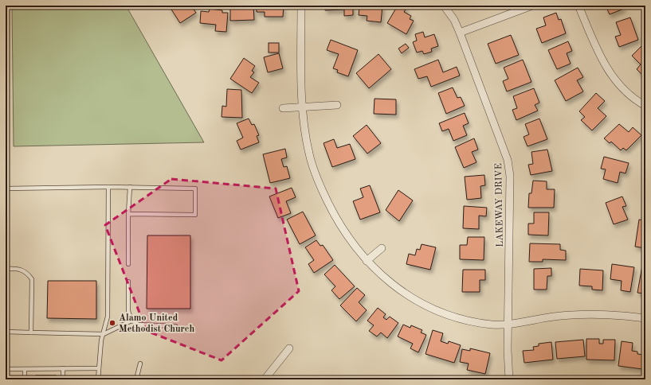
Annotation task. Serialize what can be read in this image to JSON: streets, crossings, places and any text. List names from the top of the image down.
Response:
{
  "streets": {
    "street": ["LAKEWAY DRIVE"]
  },
  "places": ["Alamo United Methodist Church"]
}
